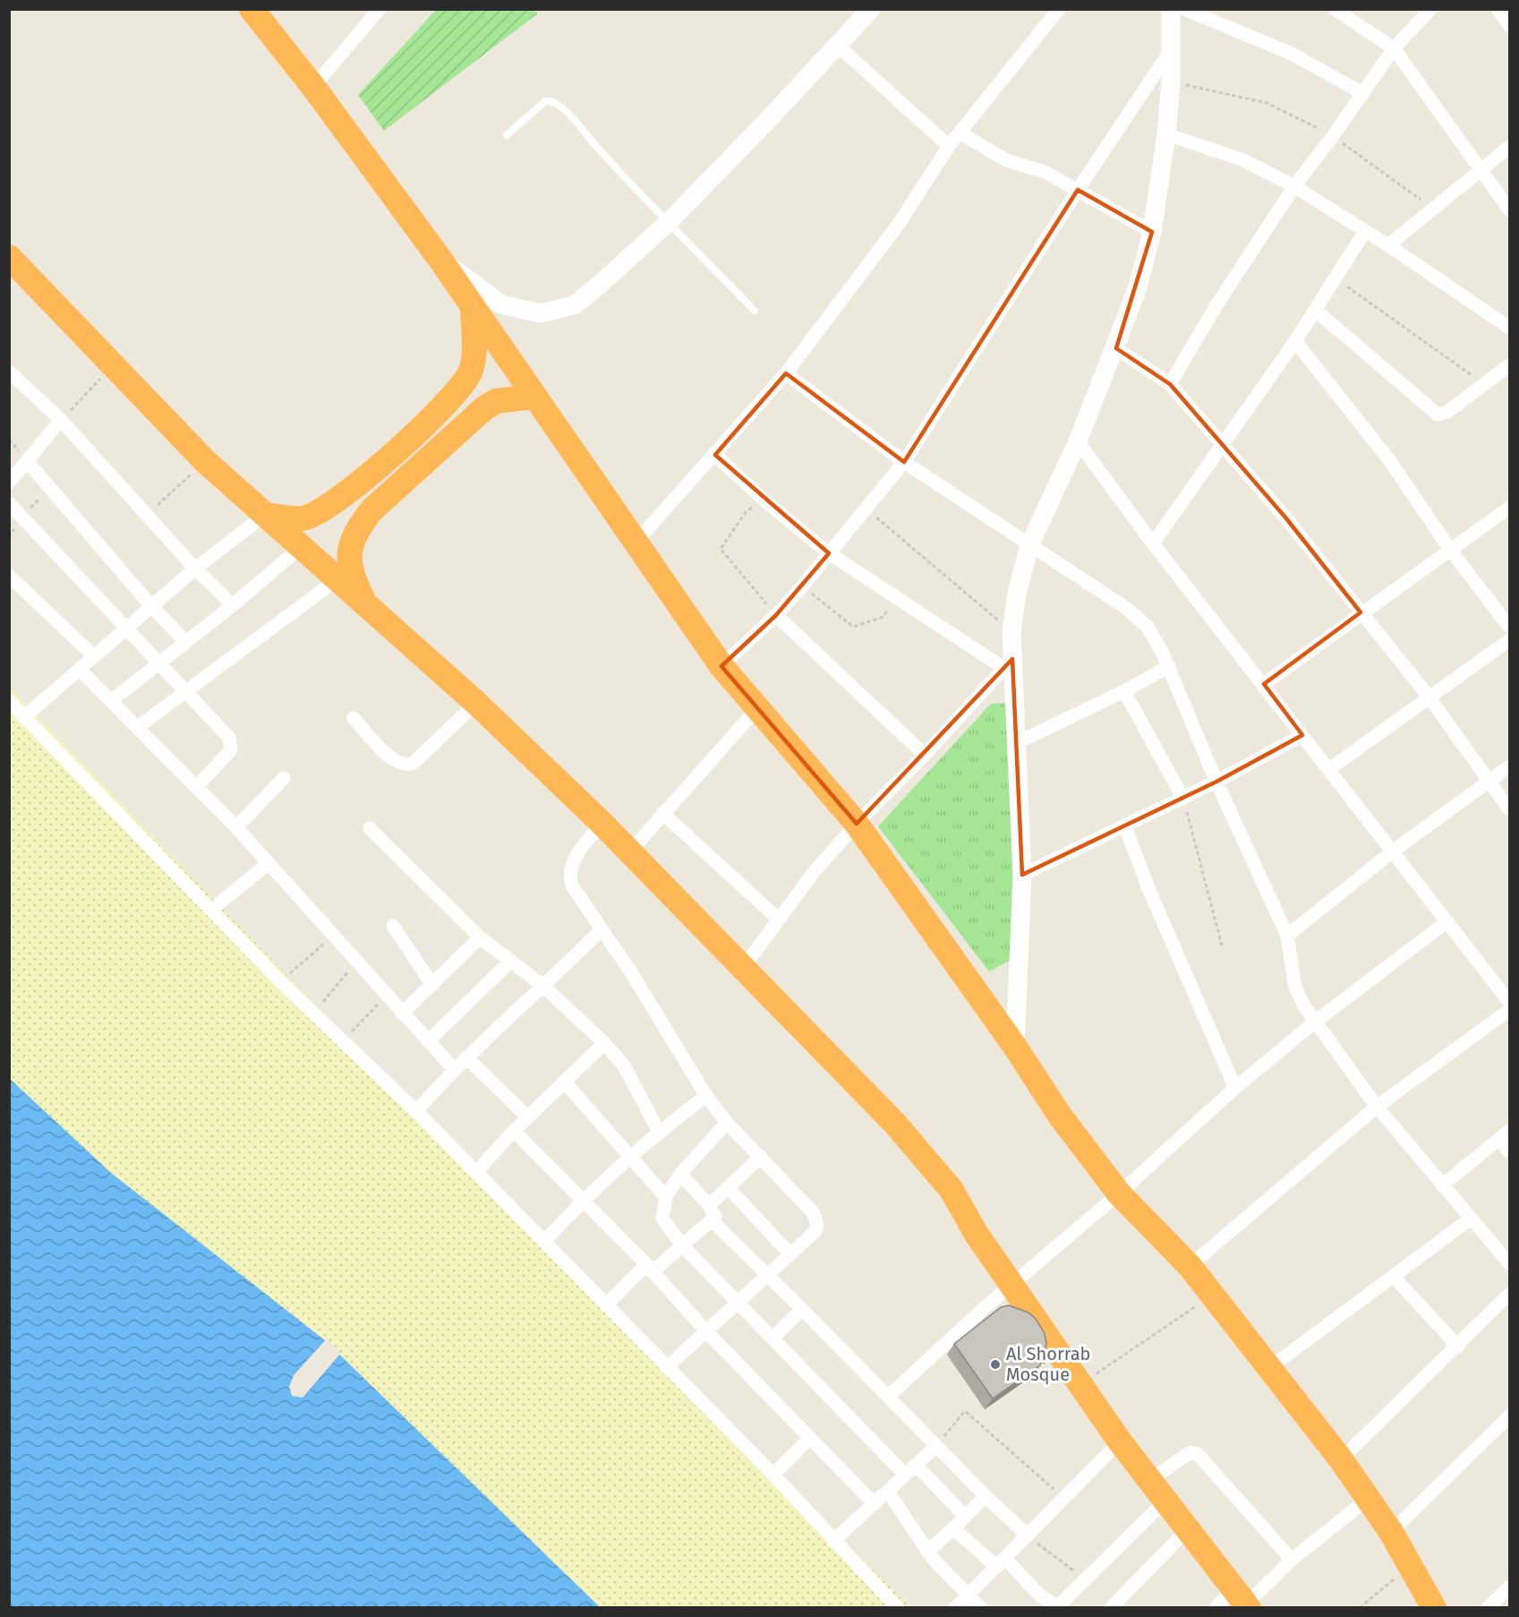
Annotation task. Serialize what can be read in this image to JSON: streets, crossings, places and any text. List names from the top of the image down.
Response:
{
  "places": ["Al Shorrab Mosque"]
}
